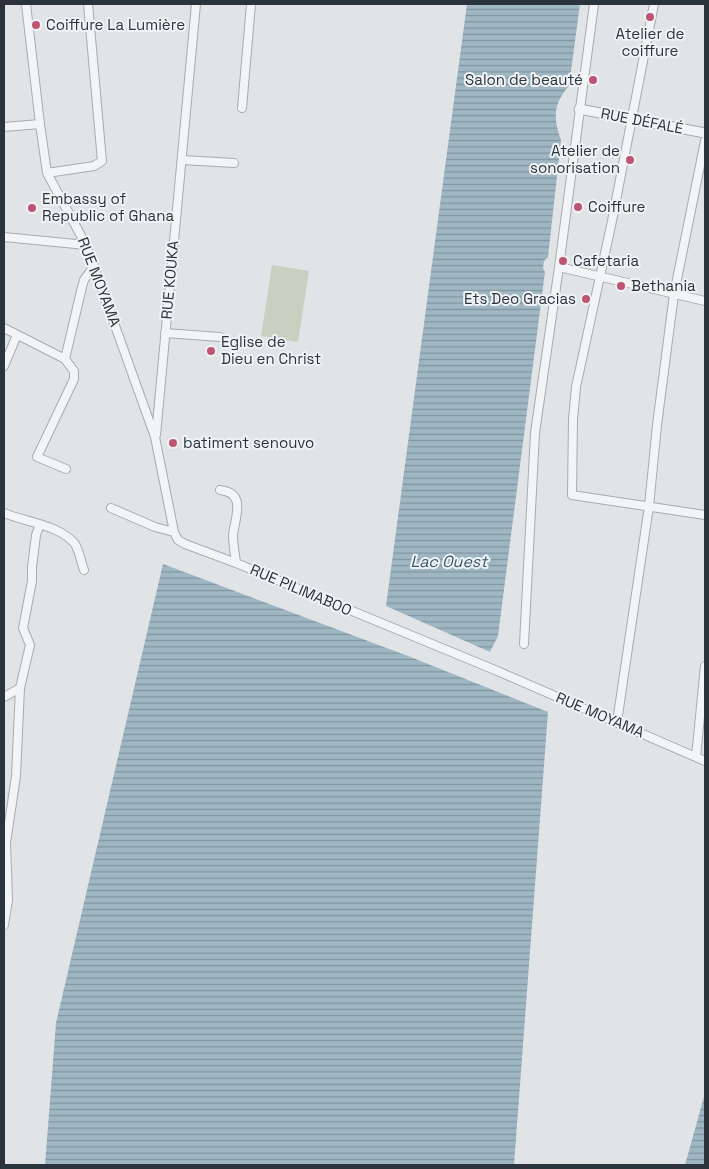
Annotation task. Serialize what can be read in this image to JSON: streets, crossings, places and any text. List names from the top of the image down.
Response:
{
  "streets": {
    "street": [
      "RUE DÉFALÉ",
      "RUE KOUKA",
      "RUE MOYAMA",
      "RUE PILIMABOO"
    ]
  },
  "crossings": [
    ["RUE KOUKA", "RUE MOYAMA"],
    ["RUE MOYAMA", "RUE PILIMABOO"]
  ],
  "water": ["Lac Ouest"],
  "places": [
    "Atelier de coiffure",
    "Coiffure La Lumière",
    "Salon de beauté",
    "Atelier de sonorisation",
    "Coiffure",
    "Embassy of Republic of Ghana",
    "Cafetaria",
    "Bethania",
    "Ets Deo Gracias",
    "Eglise de Dieu en Christ",
    "batiment senouvo"
  ]
}
